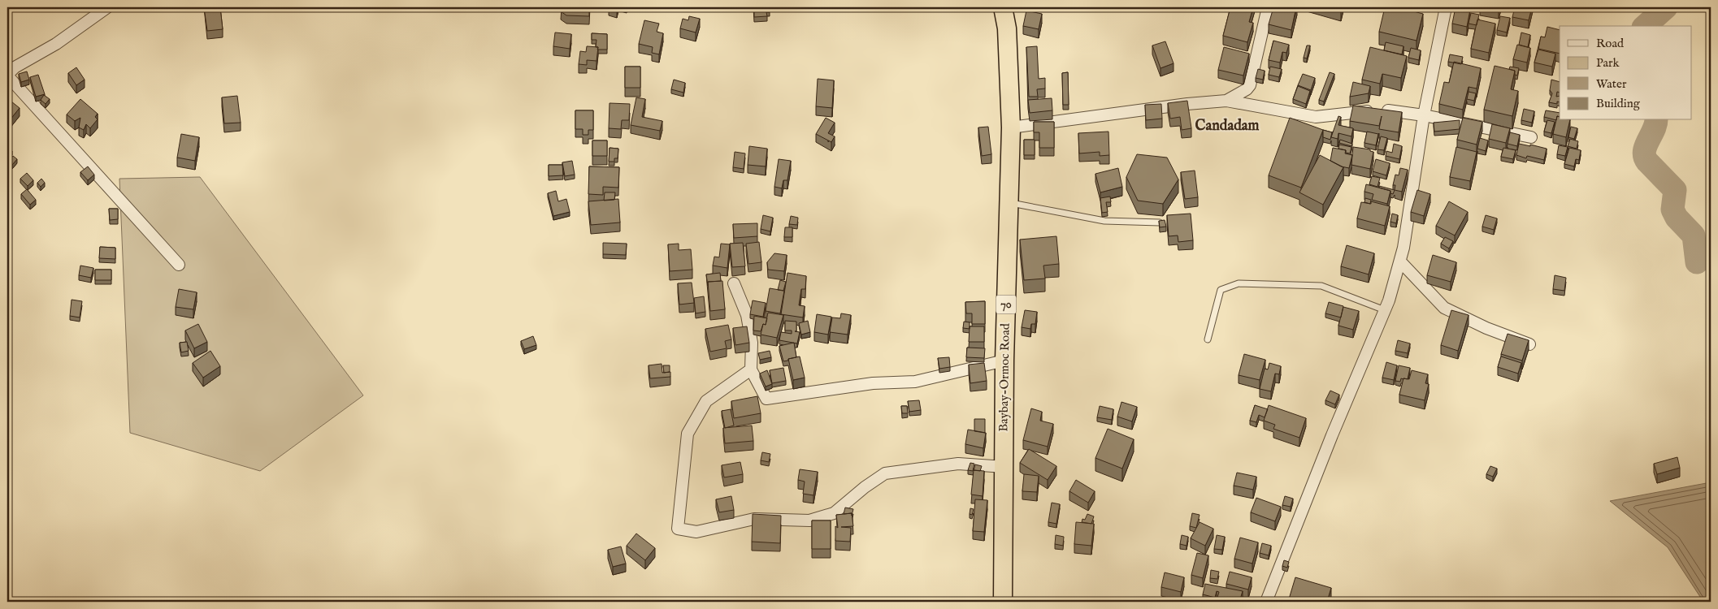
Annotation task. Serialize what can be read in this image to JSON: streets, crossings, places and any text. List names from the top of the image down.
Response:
{
  "streets": {
    "highway": ["70", "Baybay-Ormoc Road"]
  },
  "districts": ["Candadam"],
  "legend": [
    "Road",
    "Park",
    "Water",
    "Building"
  ]
}
